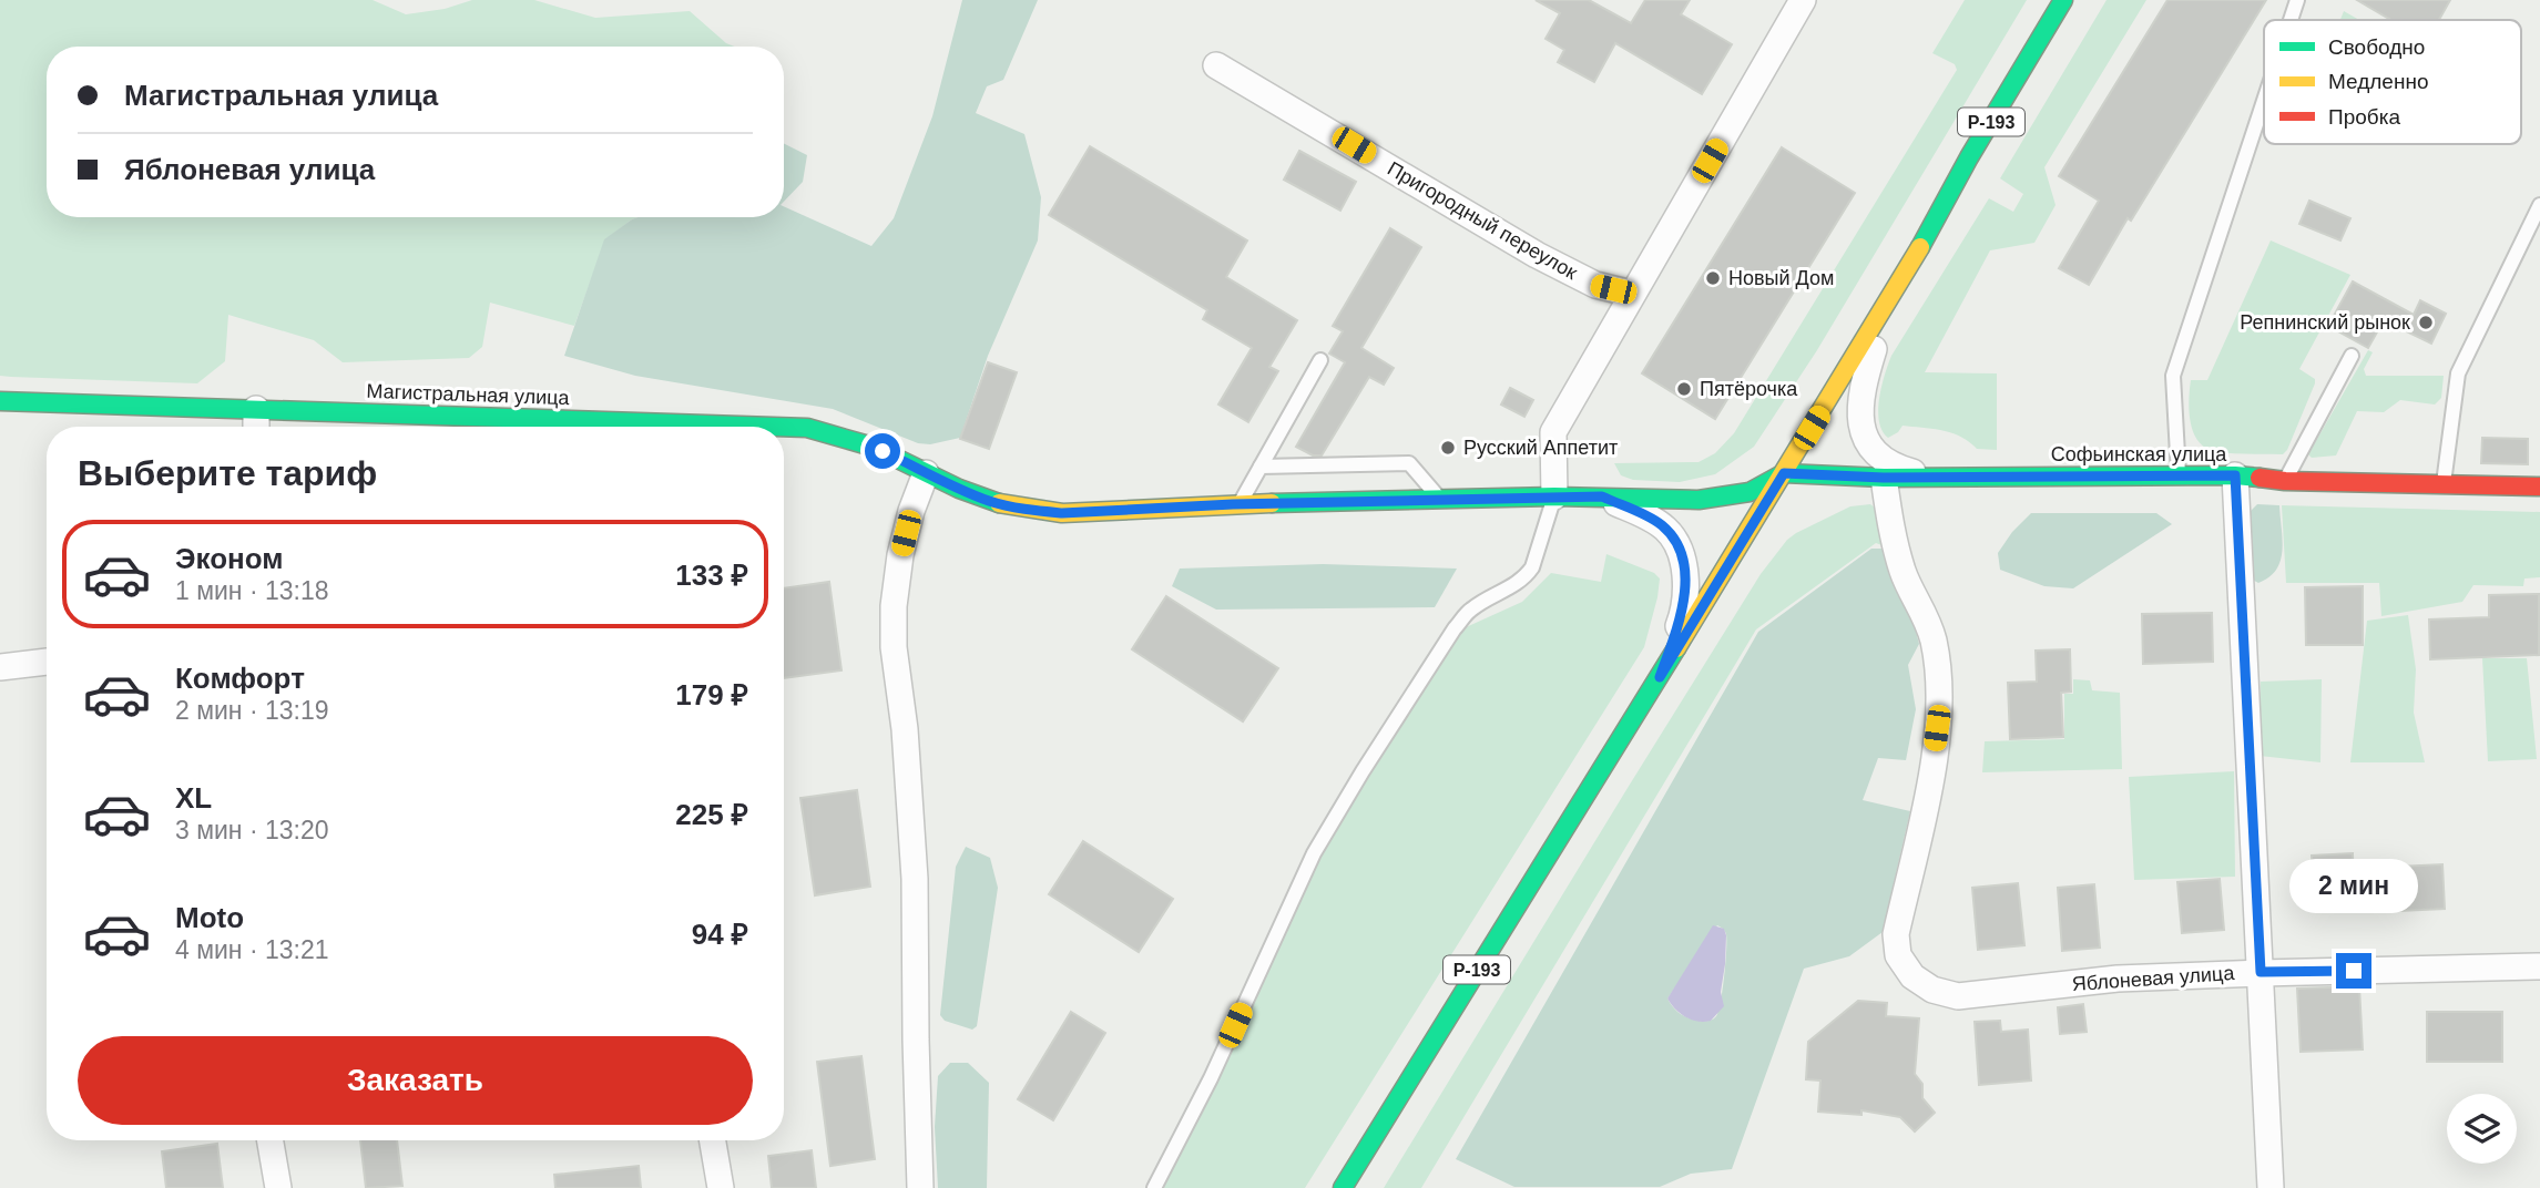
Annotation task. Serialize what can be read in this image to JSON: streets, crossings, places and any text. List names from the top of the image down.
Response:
{
  "streets": {
    "main road": ["Р-193", "Магистральная улица", "Софьинская улица"],
    "street": ["Пригородный переулок", "Яблоневая улица"]
  },
  "crossings": [
    ["Р-193", "Магистральная улица"],
    ["Р-193", "Софьинская улица"],
    ["Магистральная улица", "Софьинская улица"],
    ["Софьинская улица", "Яблоневая улица"]
  ],
  "places": [
    "Новый Дом",
    "Репнинский рынок",
    "Пятёрочка",
    "Русский Аппетит"
  ],
  "legend": ["Свободно", "Медленно", "Пробка"],
  "page": {
    "banner": ["Магистральная улица", "Яблоневая улица"],
    "heading": "Выберите тариф",
    "list": [
      {
        "name": "Эконом",
        "note": "1 мин · 13:18",
        "value": "133 ₽"
      },
      {
        "name": "Комфорт",
        "note": "2 мин · 13:19",
        "value": "179 ₽"
      },
      {
        "name": "XL",
        "note": "3 мин · 13:20",
        "value": "225 ₽"
      },
      {
        "name": "Moto",
        "note": "4 мин · 13:21",
        "value": "94 ₽"
      }
    ],
    "bubble": "2 мин",
    "buttons": "Заказать"
  }
}
